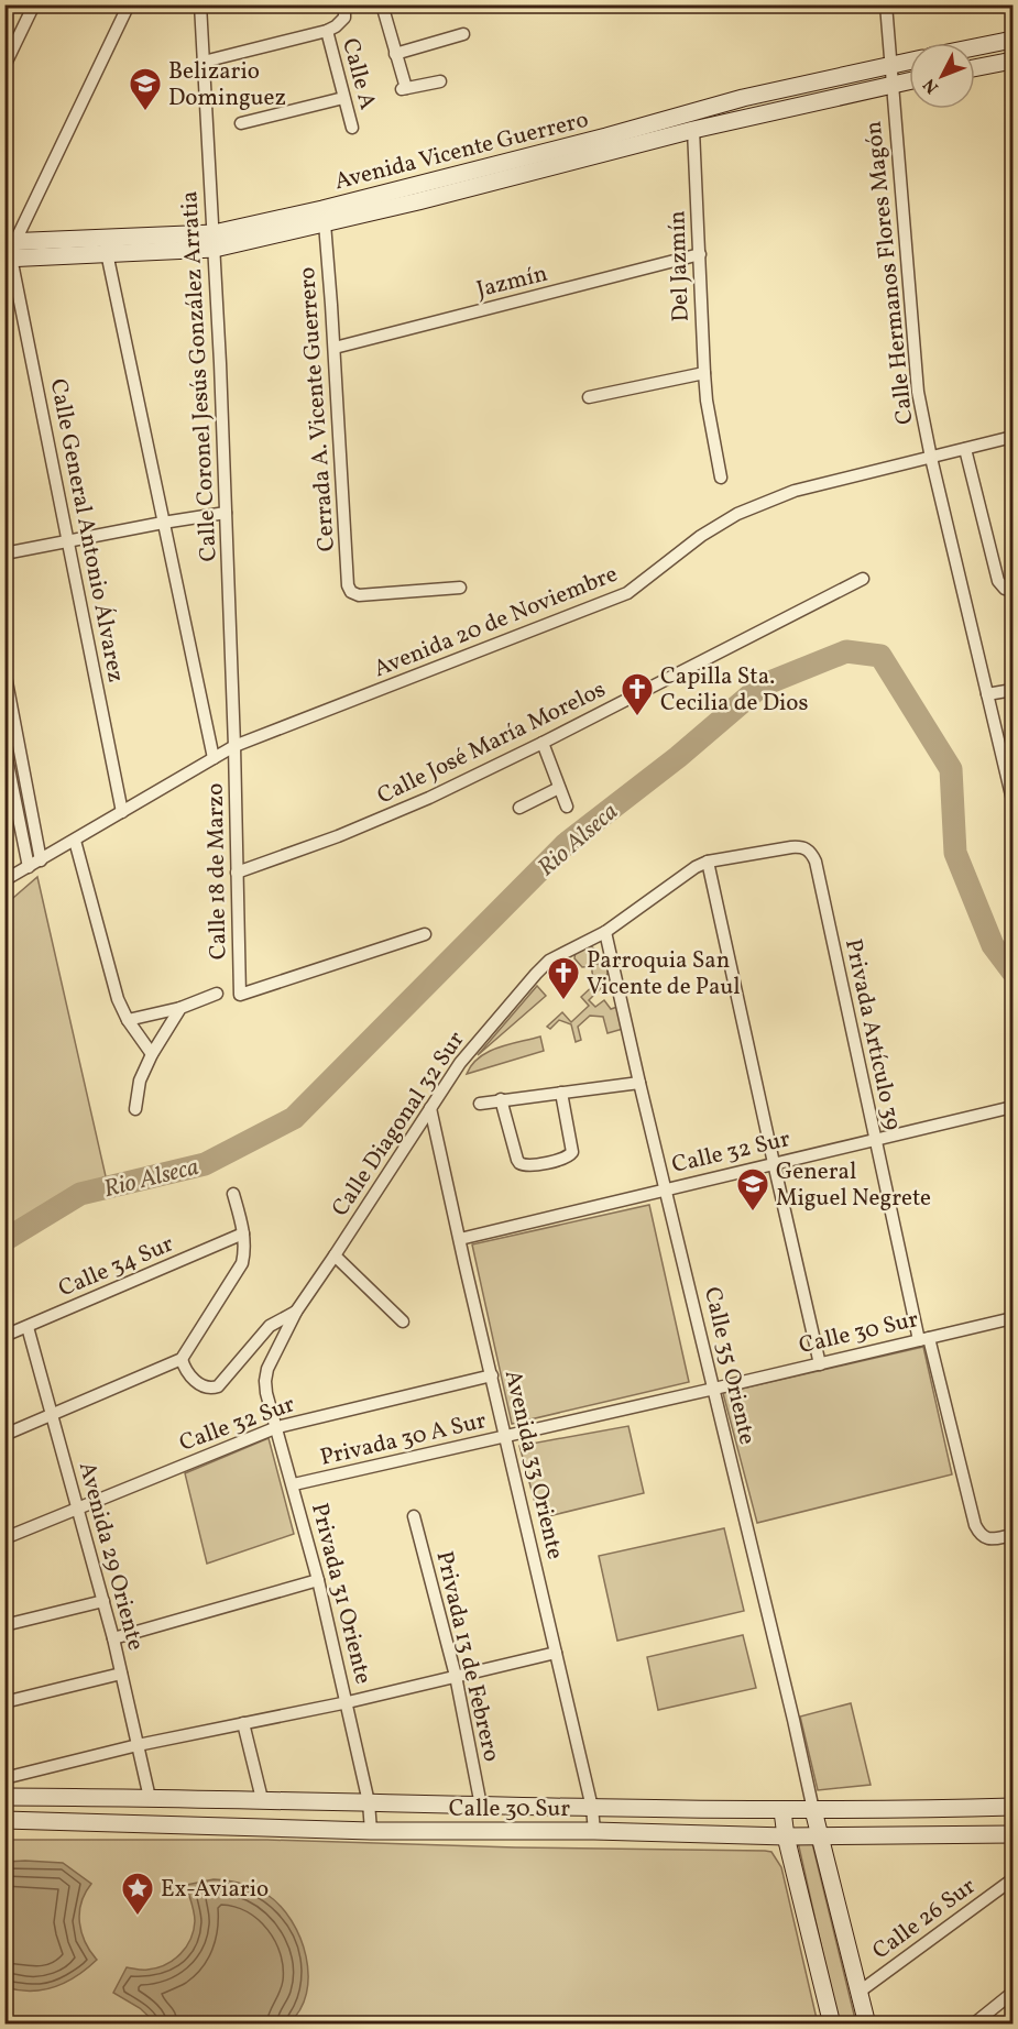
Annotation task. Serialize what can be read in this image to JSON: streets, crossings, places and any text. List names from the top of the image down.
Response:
{
  "streets": {
    "main road": ["Avenida Vicente Guerrero", "Calle 30 Sur"],
    "street": [
      "Calle A",
      "Del Jazmín",
      "Calle Hermanos Flores Magón",
      "Jazmín",
      "Calle Coronel Jesús González Arratia",
      "Cerrada A. Vicente Guerrero",
      "Calle General Antonio Álvarez",
      "Avenida 20 de Noviembre",
      "Calle José María Morelos",
      "Calle 18 de Marzo",
      "Privada Artículo 39",
      "Calle Diagonal 32 Sur",
      "Calle 32 Sur",
      "Calle 34 Sur",
      "Calle 35 Oriente",
      "Privada 30 A Sur",
      "Avenida 33 Oriente",
      "Avenida 29 Oriente",
      "Privada 31 Oriente",
      "Privada 13 de Febrero",
      "Calle 26 Sur"
    ]
  },
  "crossings": [
    ["Avenida Vicente Guerrero", "Del Jazmín"],
    ["Avenida Vicente Guerrero", "Calle Hermanos Flores Magón"],
    ["Avenida Vicente Guerrero", "Calle Coronel Jesús González Arratia"],
    ["Avenida Vicente Guerrero", "Cerrada A. Vicente Guerrero"],
    ["Avenida Vicente Guerrero", "Calle General Antonio Álvarez"],
    ["Del Jazmín", "Jazmín"],
    ["Calle Hermanos Flores Magón", "Avenida 20 de Noviembre"],
    ["Jazmín", "Cerrada A. Vicente Guerrero"],
    ["Calle Coronel Jesús González Arratia", "Avenida 20 de Noviembre"],
    ["Calle Coronel Jesús González Arratia", "Calle 18 de Marzo"],
    ["Calle General Antonio Álvarez", "Avenida 20 de Noviembre"],
    ["Avenida 20 de Noviembre", "Calle 18 de Marzo"],
    ["Calle José María Morelos", "Calle 18 de Marzo"],
    ["Privada Artículo 39", "Calle Diagonal 32 Sur"],
    ["Privada Artículo 39", "Calle 32 Sur"],
    ["Privada Artículo 39", "Calle 30 Sur"],
    ["Calle Diagonal 32 Sur", "Calle 35 Oriente"],
    ["Calle Diagonal 32 Sur", "Avenida 33 Oriente"],
    ["Calle Diagonal 32 Sur", "Privada 31 Oriente"],
    ["Calle 32 Sur", "Calle 35 Oriente"],
    ["Calle 32 Sur", "Avenida 33 Oriente"],
    ["Calle 32 Sur", "Avenida 29 Oriente"],
    ["Calle 32 Sur", "Privada 31 Oriente"],
    ["Calle 34 Sur", "Avenida 29 Oriente"],
    ["Calle 30 Sur", "Calle 35 Oriente"],
    ["Calle 30 Sur", "Privada 30 A Sur"],
    ["Calle 30 Sur", "Avenida 33 Oriente"],
    ["Calle 30 Sur", "Avenida 29 Oriente"],
    ["Calle 30 Sur", "Privada 31 Oriente"],
    ["Calle 30 Sur", "Privada 13 de Febrero"],
    ["Calle 35 Oriente", "Privada 30 A Sur"],
    ["Privada 30 A Sur", "Avenida 33 Oriente"],
    ["Privada 30 A Sur", "Privada 31 Oriente"]
  ],
  "water": ["Rio Alseca"],
  "places": {
    "school or university": ["Belizario Dominguez", "General Miguel Negrete"],
    "church": ["Capilla Sta. Cecilia de Dios", "Parroquia San Vicente de Paul"],
    "place": ["Ex-Aviario"]
  },
  "north": "bottom left"
}
